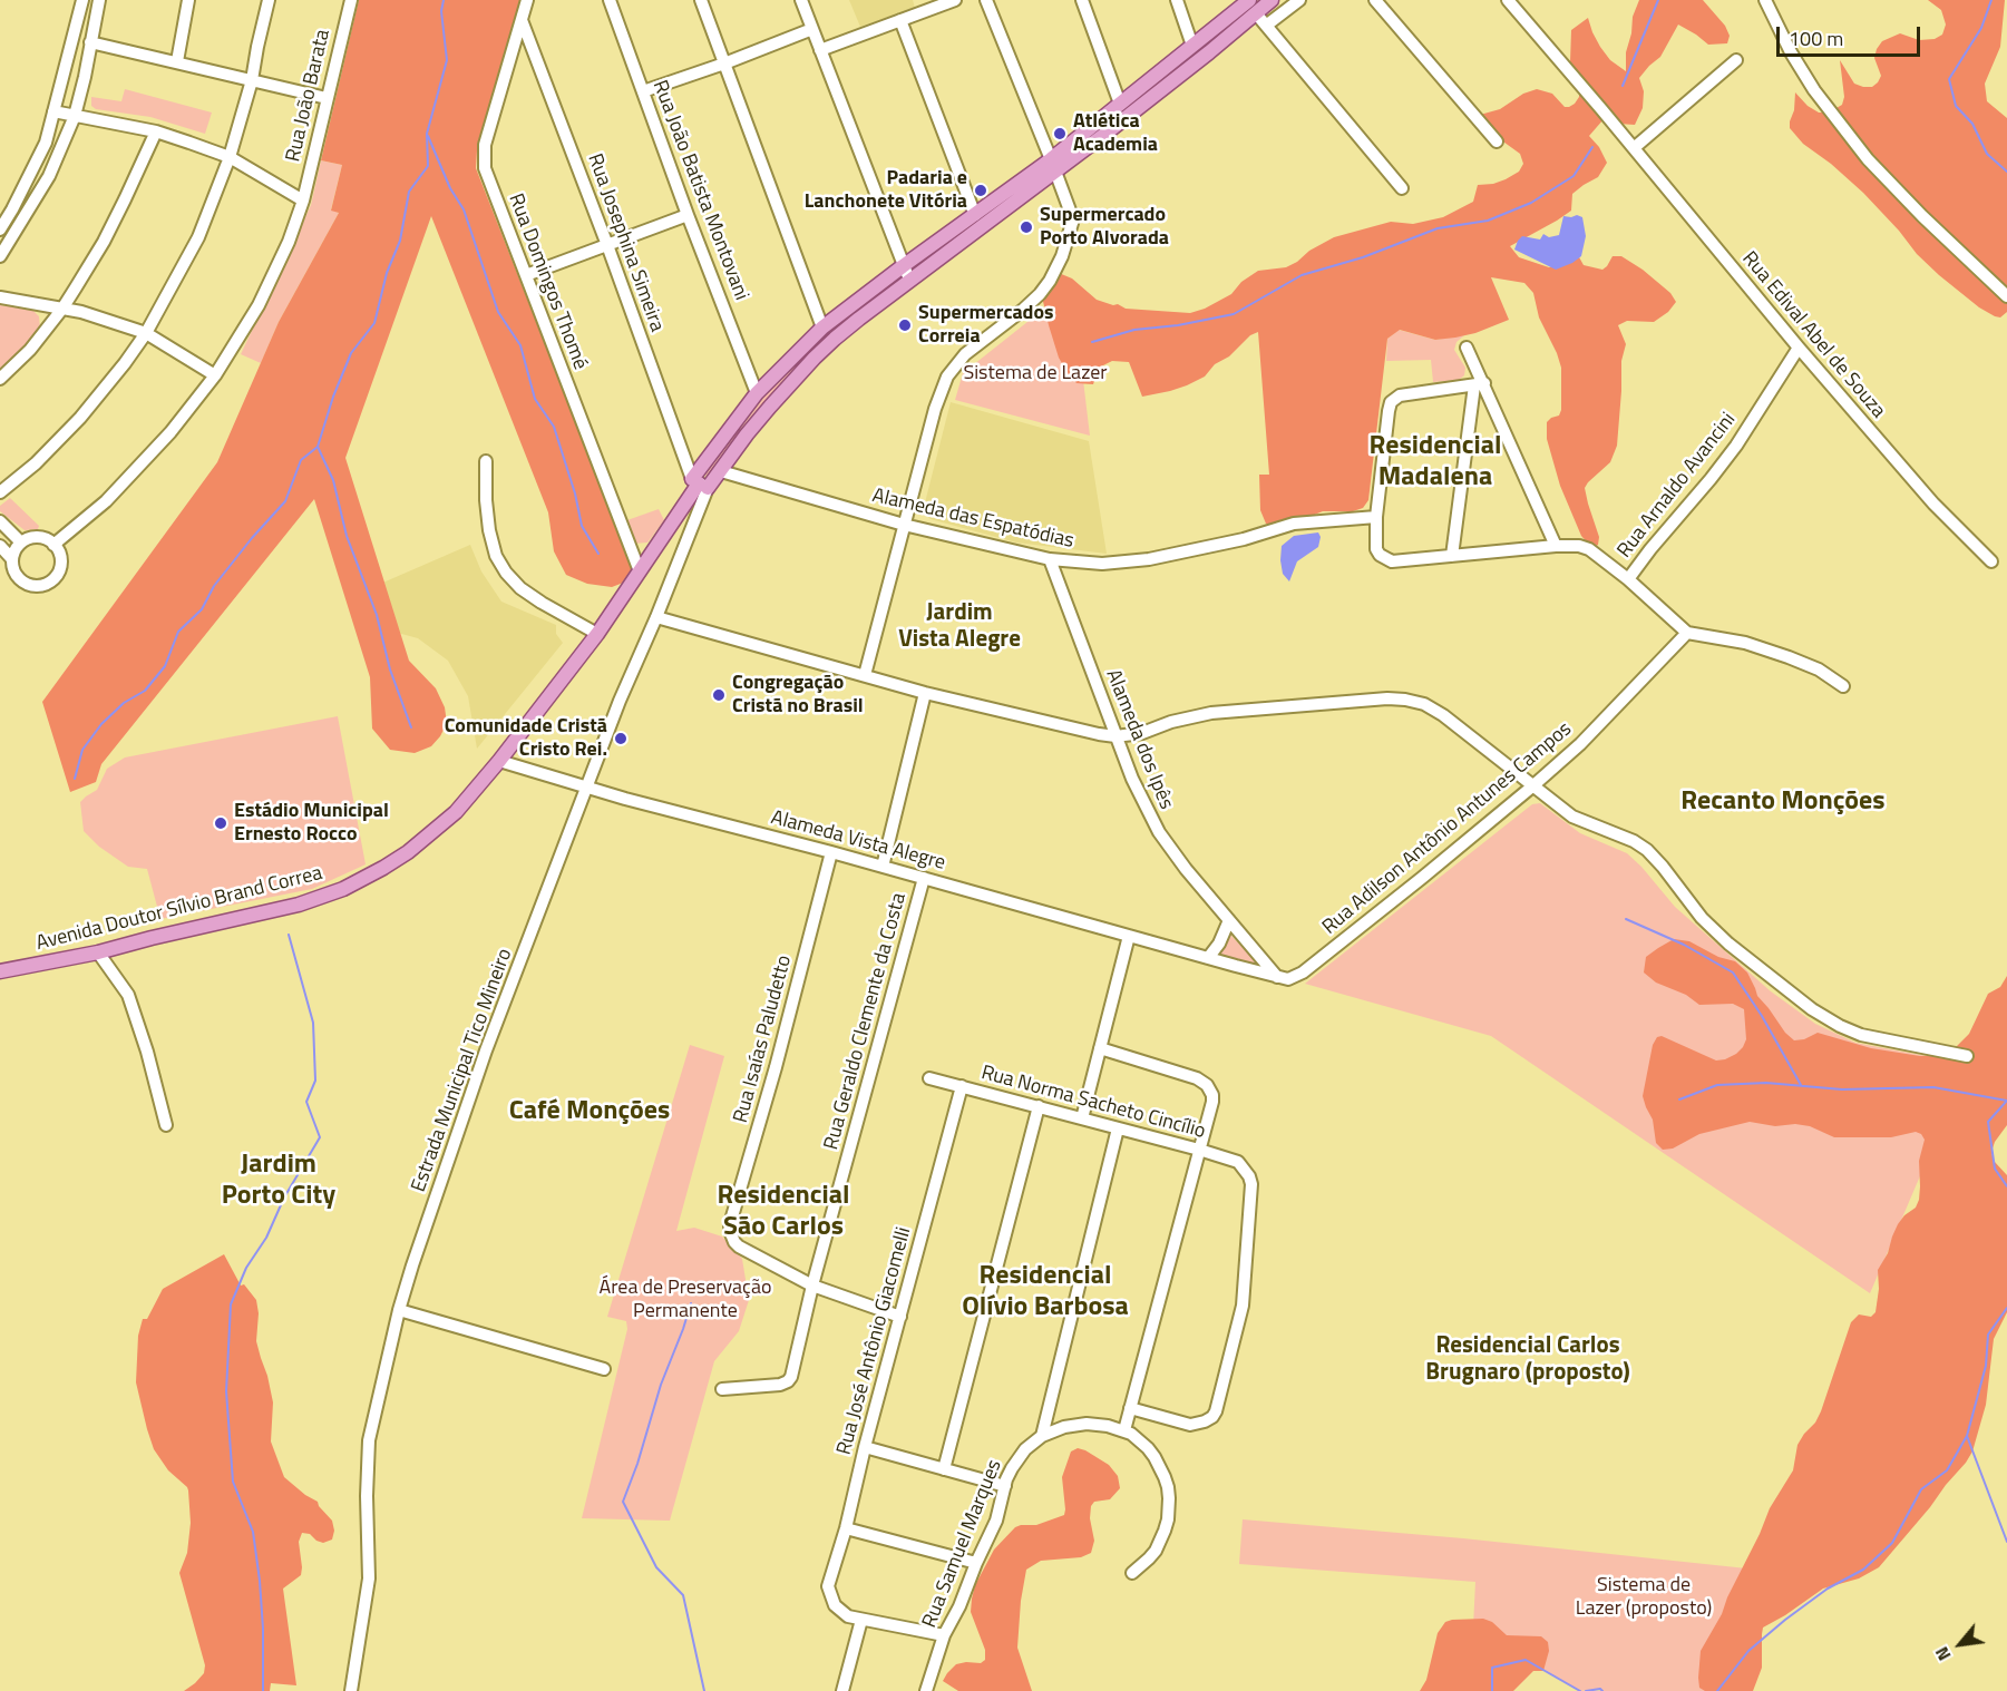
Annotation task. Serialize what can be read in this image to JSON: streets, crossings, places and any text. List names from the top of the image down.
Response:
{
  "streets": {
    "main road": ["Avenida Doutor Sílvio Brand Correa"],
    "street": [
      "Rua João Barata",
      "Rua João Batista Montovani",
      "Rua Josephina Simeira",
      "Rua Domingos Thomé",
      "Rua Edival Abel de Souza",
      "Rua Arnaldo Avancini",
      "Alameda das Espatódias",
      "Alameda dos Ipês",
      "Rua Adilson Antônio Antunes Campos",
      "Alameda Vista Alegre",
      "Rua Geraldo Clemente da Costa",
      "Rua Isaías Paludetto",
      "Estrada Municipal Tico Mineiro",
      "Rua Norma Sacheto Cincílio",
      "Rua José Antônio Giacomelli",
      "Rua Samuel Marques"
    ]
  },
  "crossings": [
    ["Rua Josephina Simeira", "Rua Domingos Thomé"],
    ["Rua Josephina Simeira", "Avenida Doutor Sílvio Brand Correa"],
    ["Rua Josephina Simeira", "Estrada Municipal Tico Mineiro"],
    ["Rua Domingos Thomé", "Avenida Doutor Sílvio Brand Correa"],
    ["Rua Edival Abel de Souza", "Rua Arnaldo Avancini"],
    ["Alameda das Espatódias", "Alameda dos Ipês"],
    ["Alameda dos Ipês", "Rua Adilson Antônio Antunes Campos"],
    ["Alameda dos Ipês", "Alameda Vista Alegre"],
    ["Rua Adilson Antônio Antunes Campos", "Alameda Vista Alegre"],
    ["Alameda Vista Alegre", "Avenida Doutor Sílvio Brand Correa"],
    ["Alameda Vista Alegre", "Rua Geraldo Clemente da Costa"],
    ["Alameda Vista Alegre", "Rua Isaías Paludetto"],
    ["Alameda Vista Alegre", "Estrada Municipal Tico Mineiro"],
    ["Avenida Doutor Sílvio Brand Correa", "Estrada Municipal Tico Mineiro"],
    ["Rua Geraldo Clemente da Costa", "Rua Isaías Paludetto"],
    ["Rua Norma Sacheto Cincílio", "Rua José Antônio Giacomelli"]
  ],
  "districts": [
    "Residencial Madalena",
    "Jardim Vista Alegre",
    "Recanto Monções",
    "Café Monções",
    "Jardim Porto City",
    "Residencial São Carlos",
    "Residencial Olívio Barbosa",
    "Residencial Carlos Brugnaro (proposto)"
  ],
  "parks": ["Sistema de Lazer", "Área de Preservação Permanente", "Sistema de Lazer (proposto)"],
  "places": [
    "Atlética Academia",
    "Padaria e Lanchonete Vitória",
    "Supermercado Porto Alvorada",
    "Supermercados Correia",
    "Congregação Cristã no Brasil",
    "Comunidade Cristã Cristo Rei.",
    "Estádio Municipal Ernesto Rocco"
  ],
  "scale_bar": "100 m",
  "north": "bottom left"
}
